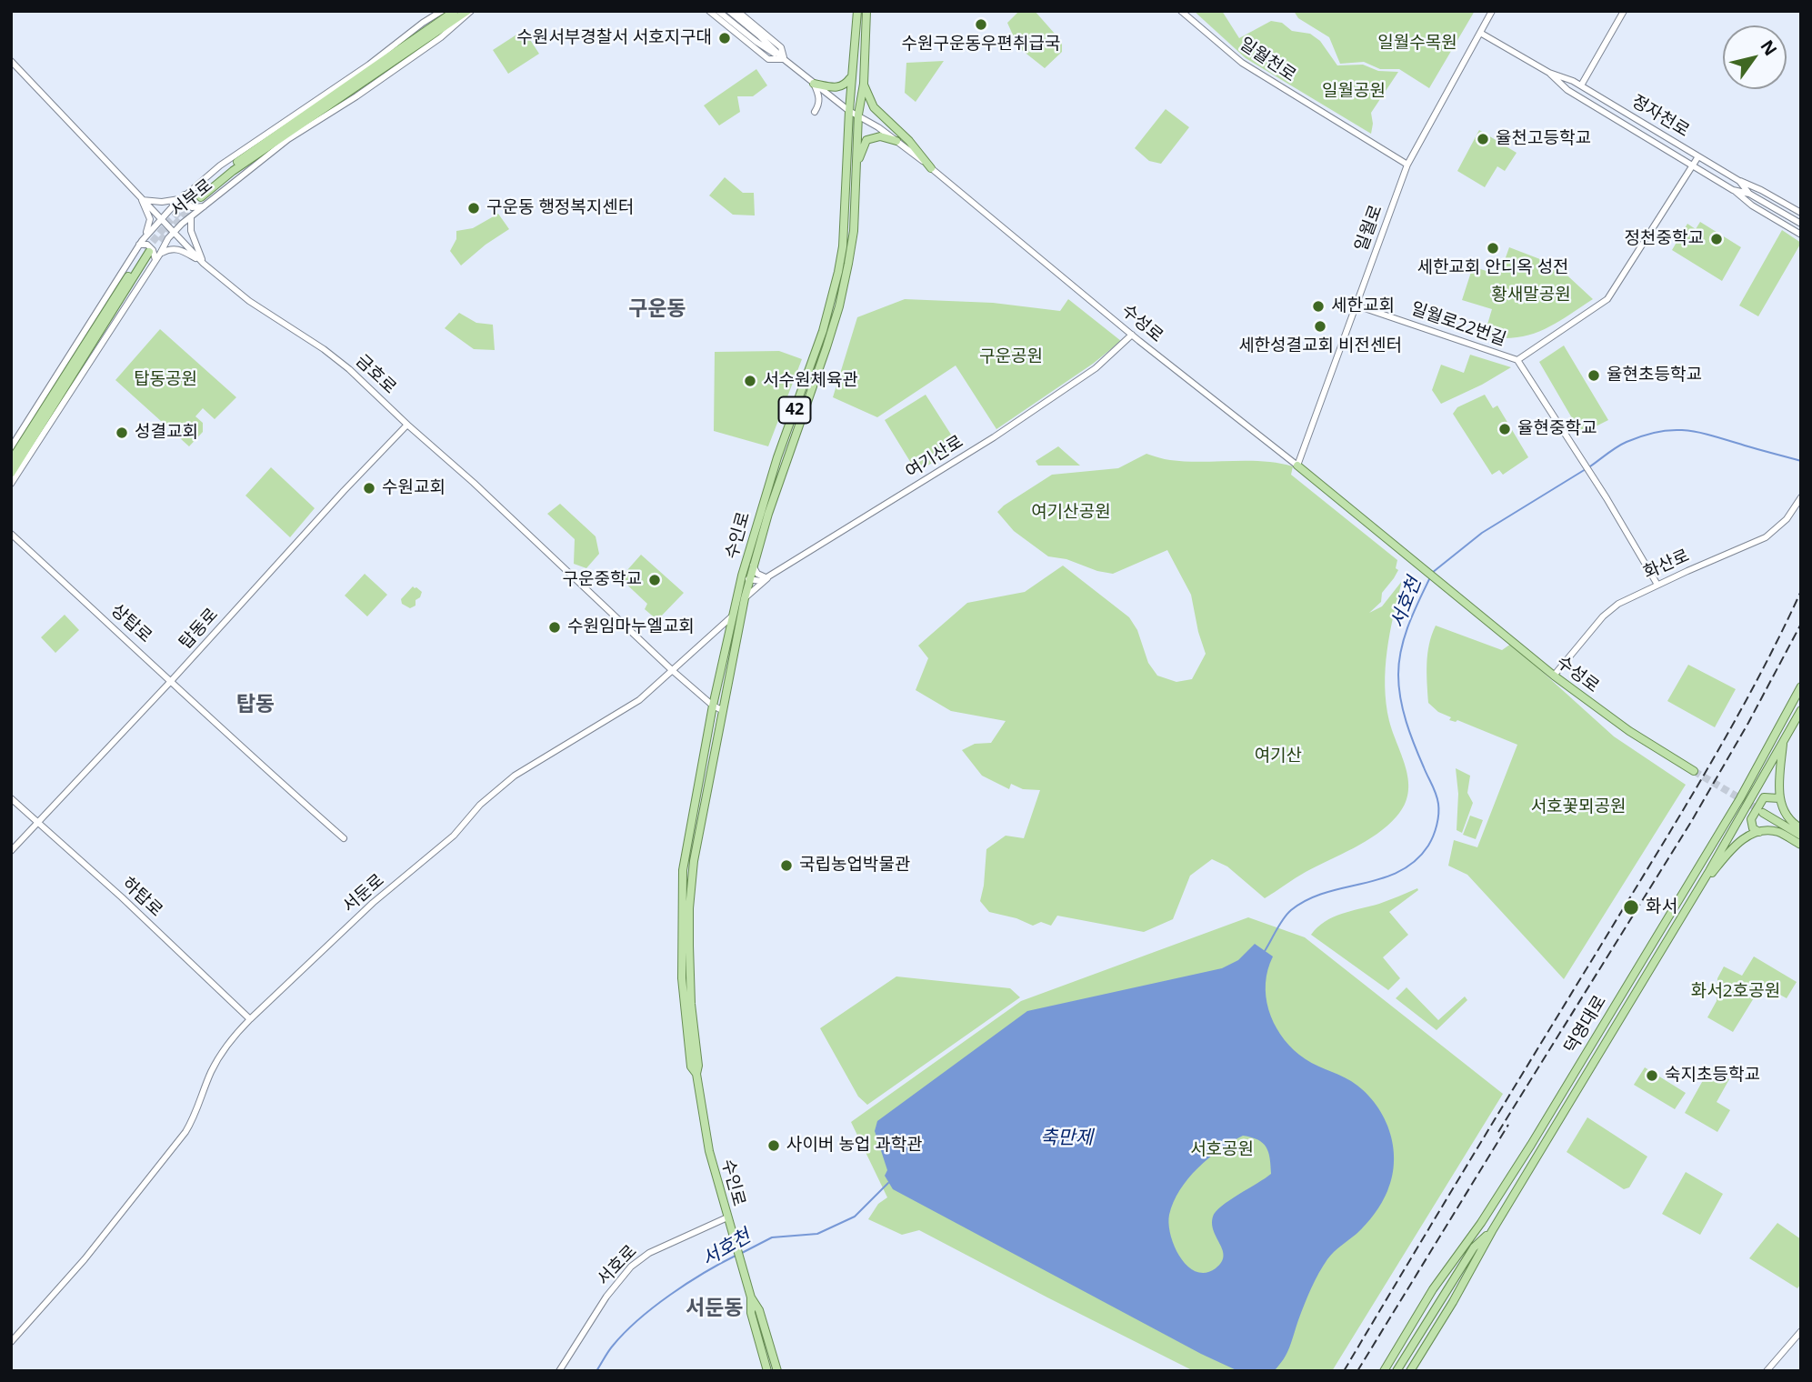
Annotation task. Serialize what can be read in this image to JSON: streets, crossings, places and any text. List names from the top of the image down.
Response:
{
  "streets": {
    "main road": [
      "서부로",
      "수성로",
      "42",
      "수인로",
      "덕영대로"
    ],
    "street": [
      "일월천로",
      "정자천로",
      "일월로",
      "일월로22번길",
      "금호로",
      "여기산로",
      "화산로",
      "상탑로",
      "탑동로",
      "서둔로",
      "하탑로",
      "서호로"
    ]
  },
  "crossings": [
    ["일월천로", "일월로"],
    ["정자천로", "일월로"],
    ["서부로", "금호로"],
    ["일월로", "수성로"],
    ["일월로", "일월로22번길"],
    ["수성로", "여기산로"],
    ["수성로", "수인로"],
    ["수성로", "화산로"],
    ["일월로22번길", "화산로"],
    ["금호로", "수인로"],
    ["금호로", "탑동로"],
    ["금호로", "서둔로"],
    ["여기산로", "수인로"],
    ["수인로", "서둔로"],
    ["수인로", "서호로"],
    ["상탑로", "탑동로"],
    ["탑동로", "하탑로"],
    ["서둔로", "하탑로"]
  ],
  "districts": ["구운동", "탑동", "서둔동"],
  "water": ["서호천", "축만제"],
  "parks": [
    "일월수목원",
    "일월공원",
    "황새말공원",
    "구운공원",
    "탑동공원",
    "여기산공원",
    "여기산",
    "서호꽃뫼공원",
    "화서2호공원",
    "서호공원"
  ],
  "places": [
    "수원구운동우편취급국",
    "수원서부경찰서 서호지구대",
    "율천고등학교",
    "구운동 행정복지센터",
    "정천중학교",
    "세한교회 안디옥 성전",
    "세한교회",
    "세한성결교회 비전센터",
    "율현초등학교",
    "서수원체육관",
    "율현중학교",
    "성결교회",
    "수원교회",
    "구운중학교",
    "수원임마누엘교회",
    "국립농업박물관",
    "화서",
    "숙지초등학교",
    "사이버 농업 과학관"
  ],
  "north": "top right"
}
